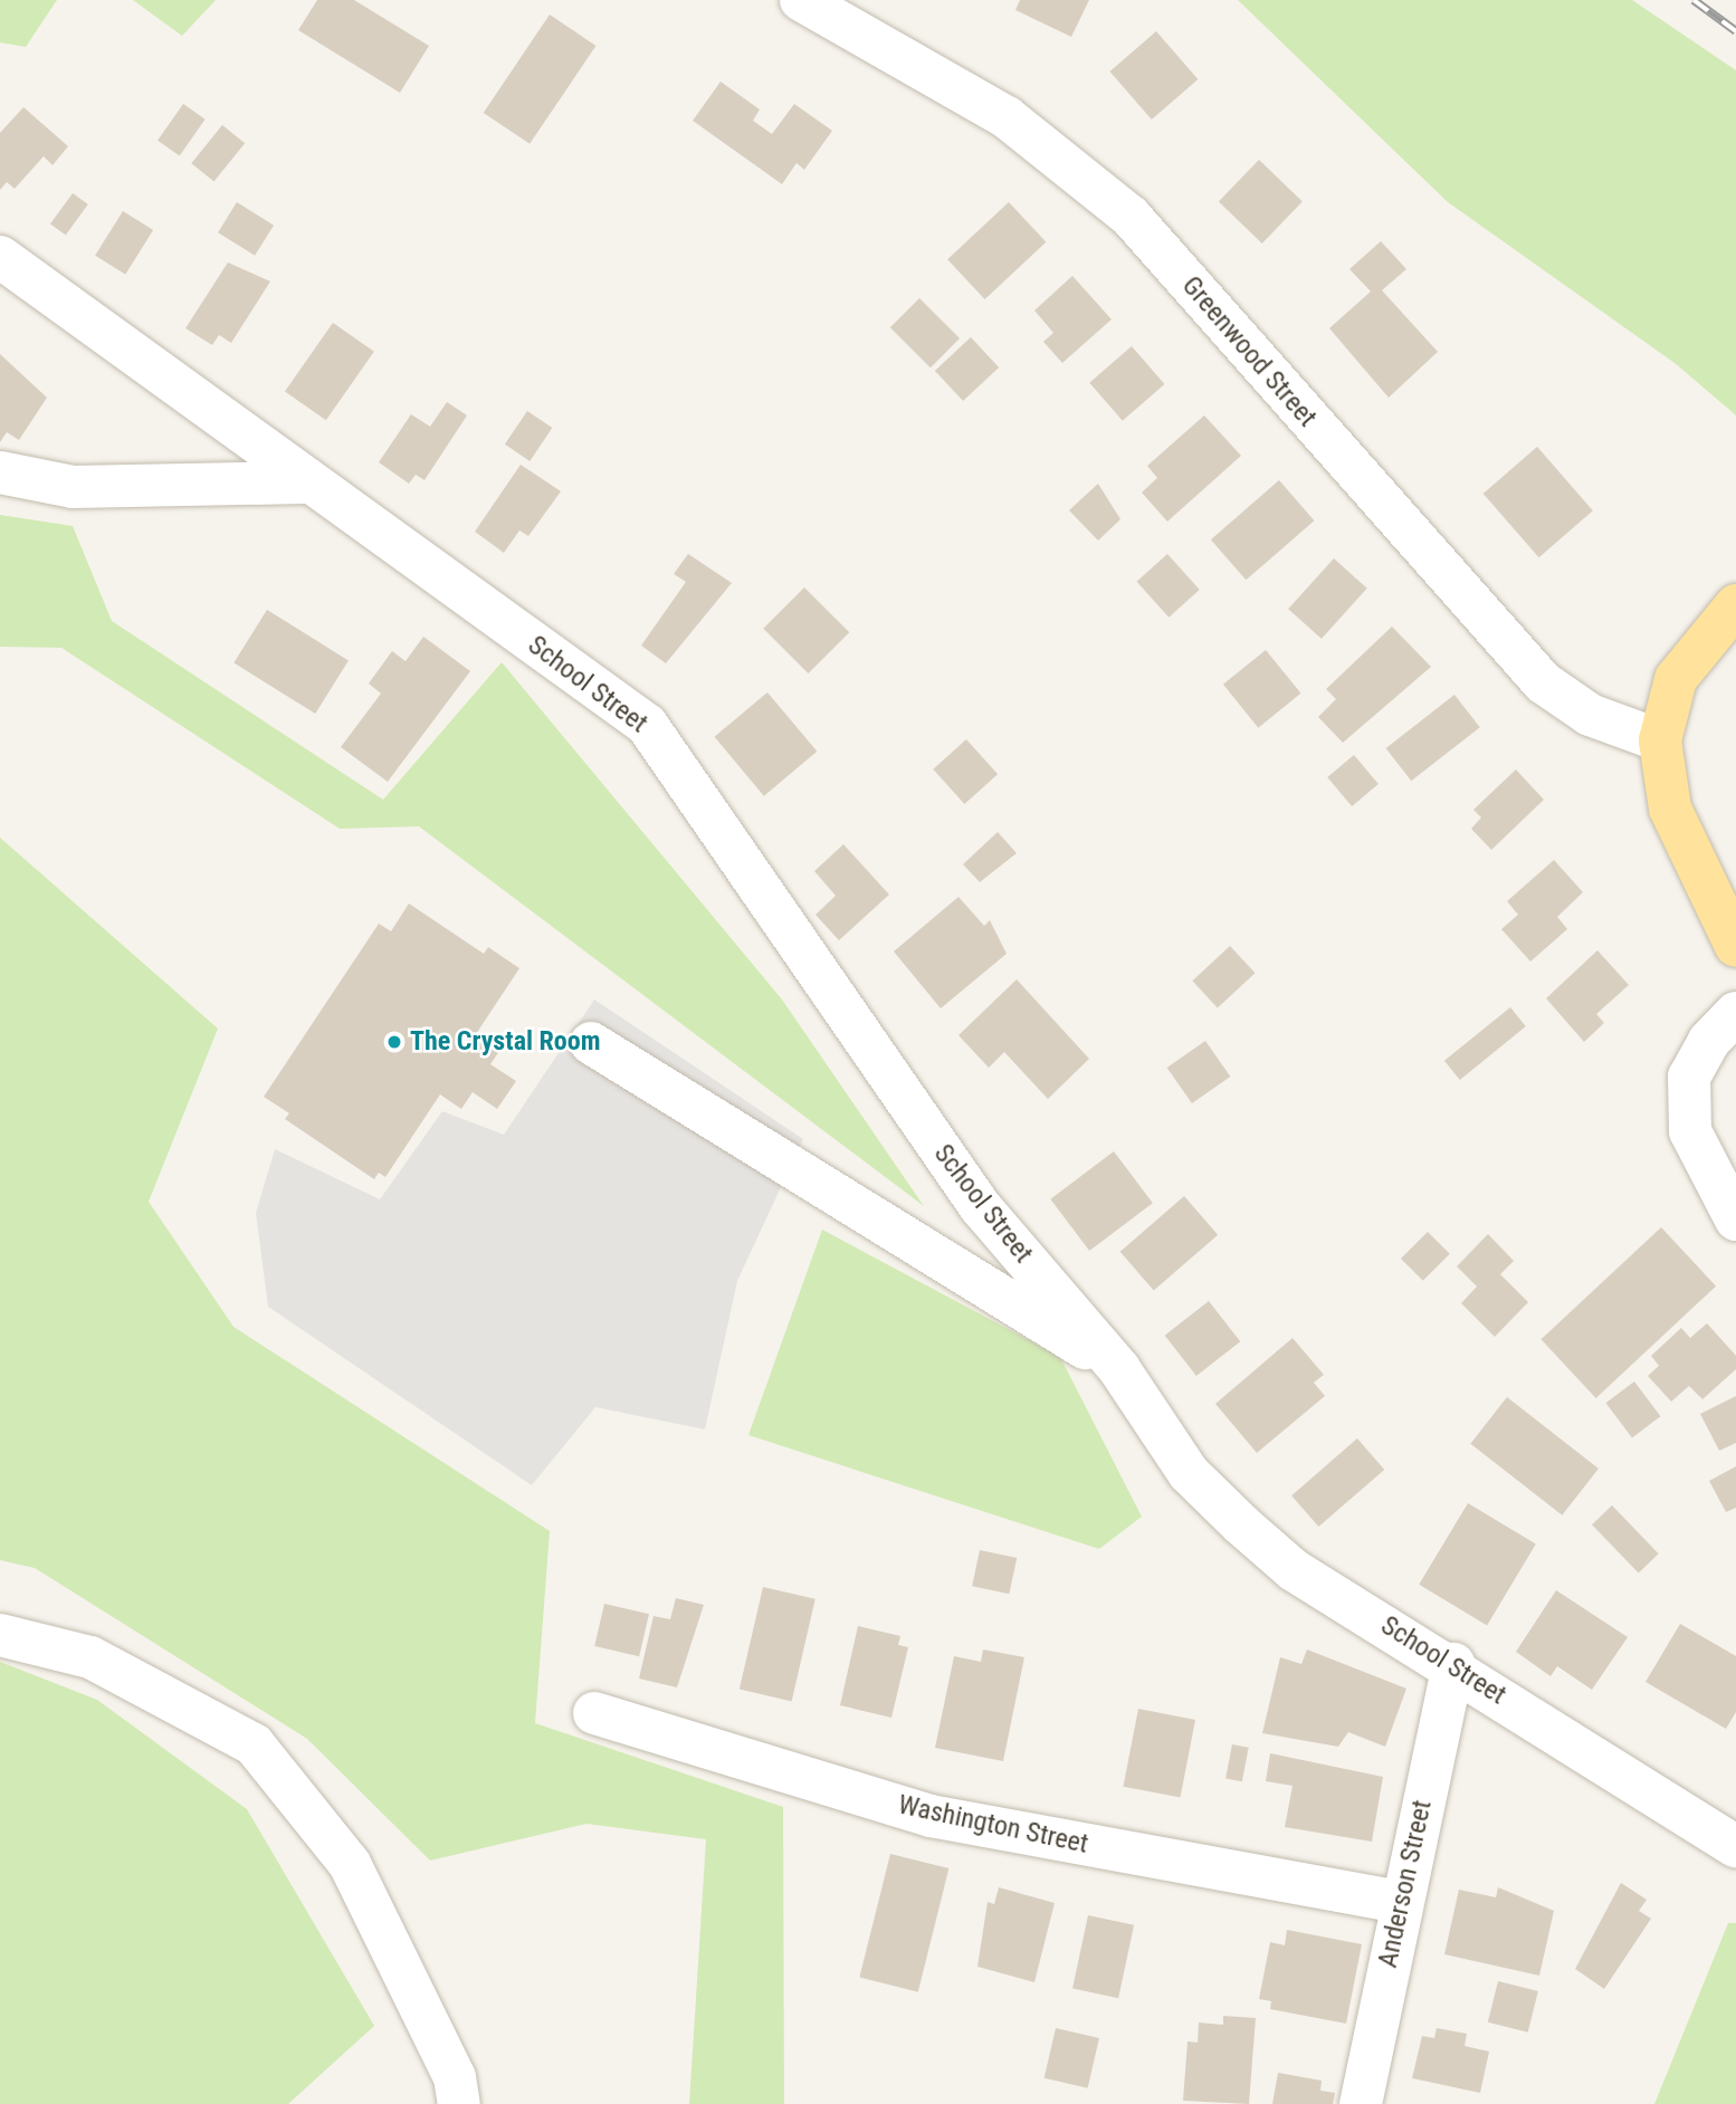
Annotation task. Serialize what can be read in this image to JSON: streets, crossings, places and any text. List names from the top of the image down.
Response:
{
  "streets": {
    "street": [
      "Greenwood Street",
      "School Street",
      "Washington Street",
      "Anderson Street"
    ]
  },
  "crossings": [
    ["School Street", "Anderson Street"],
    ["Washington Street", "Anderson Street"]
  ],
  "places": ["The Crystal Room"]
}
